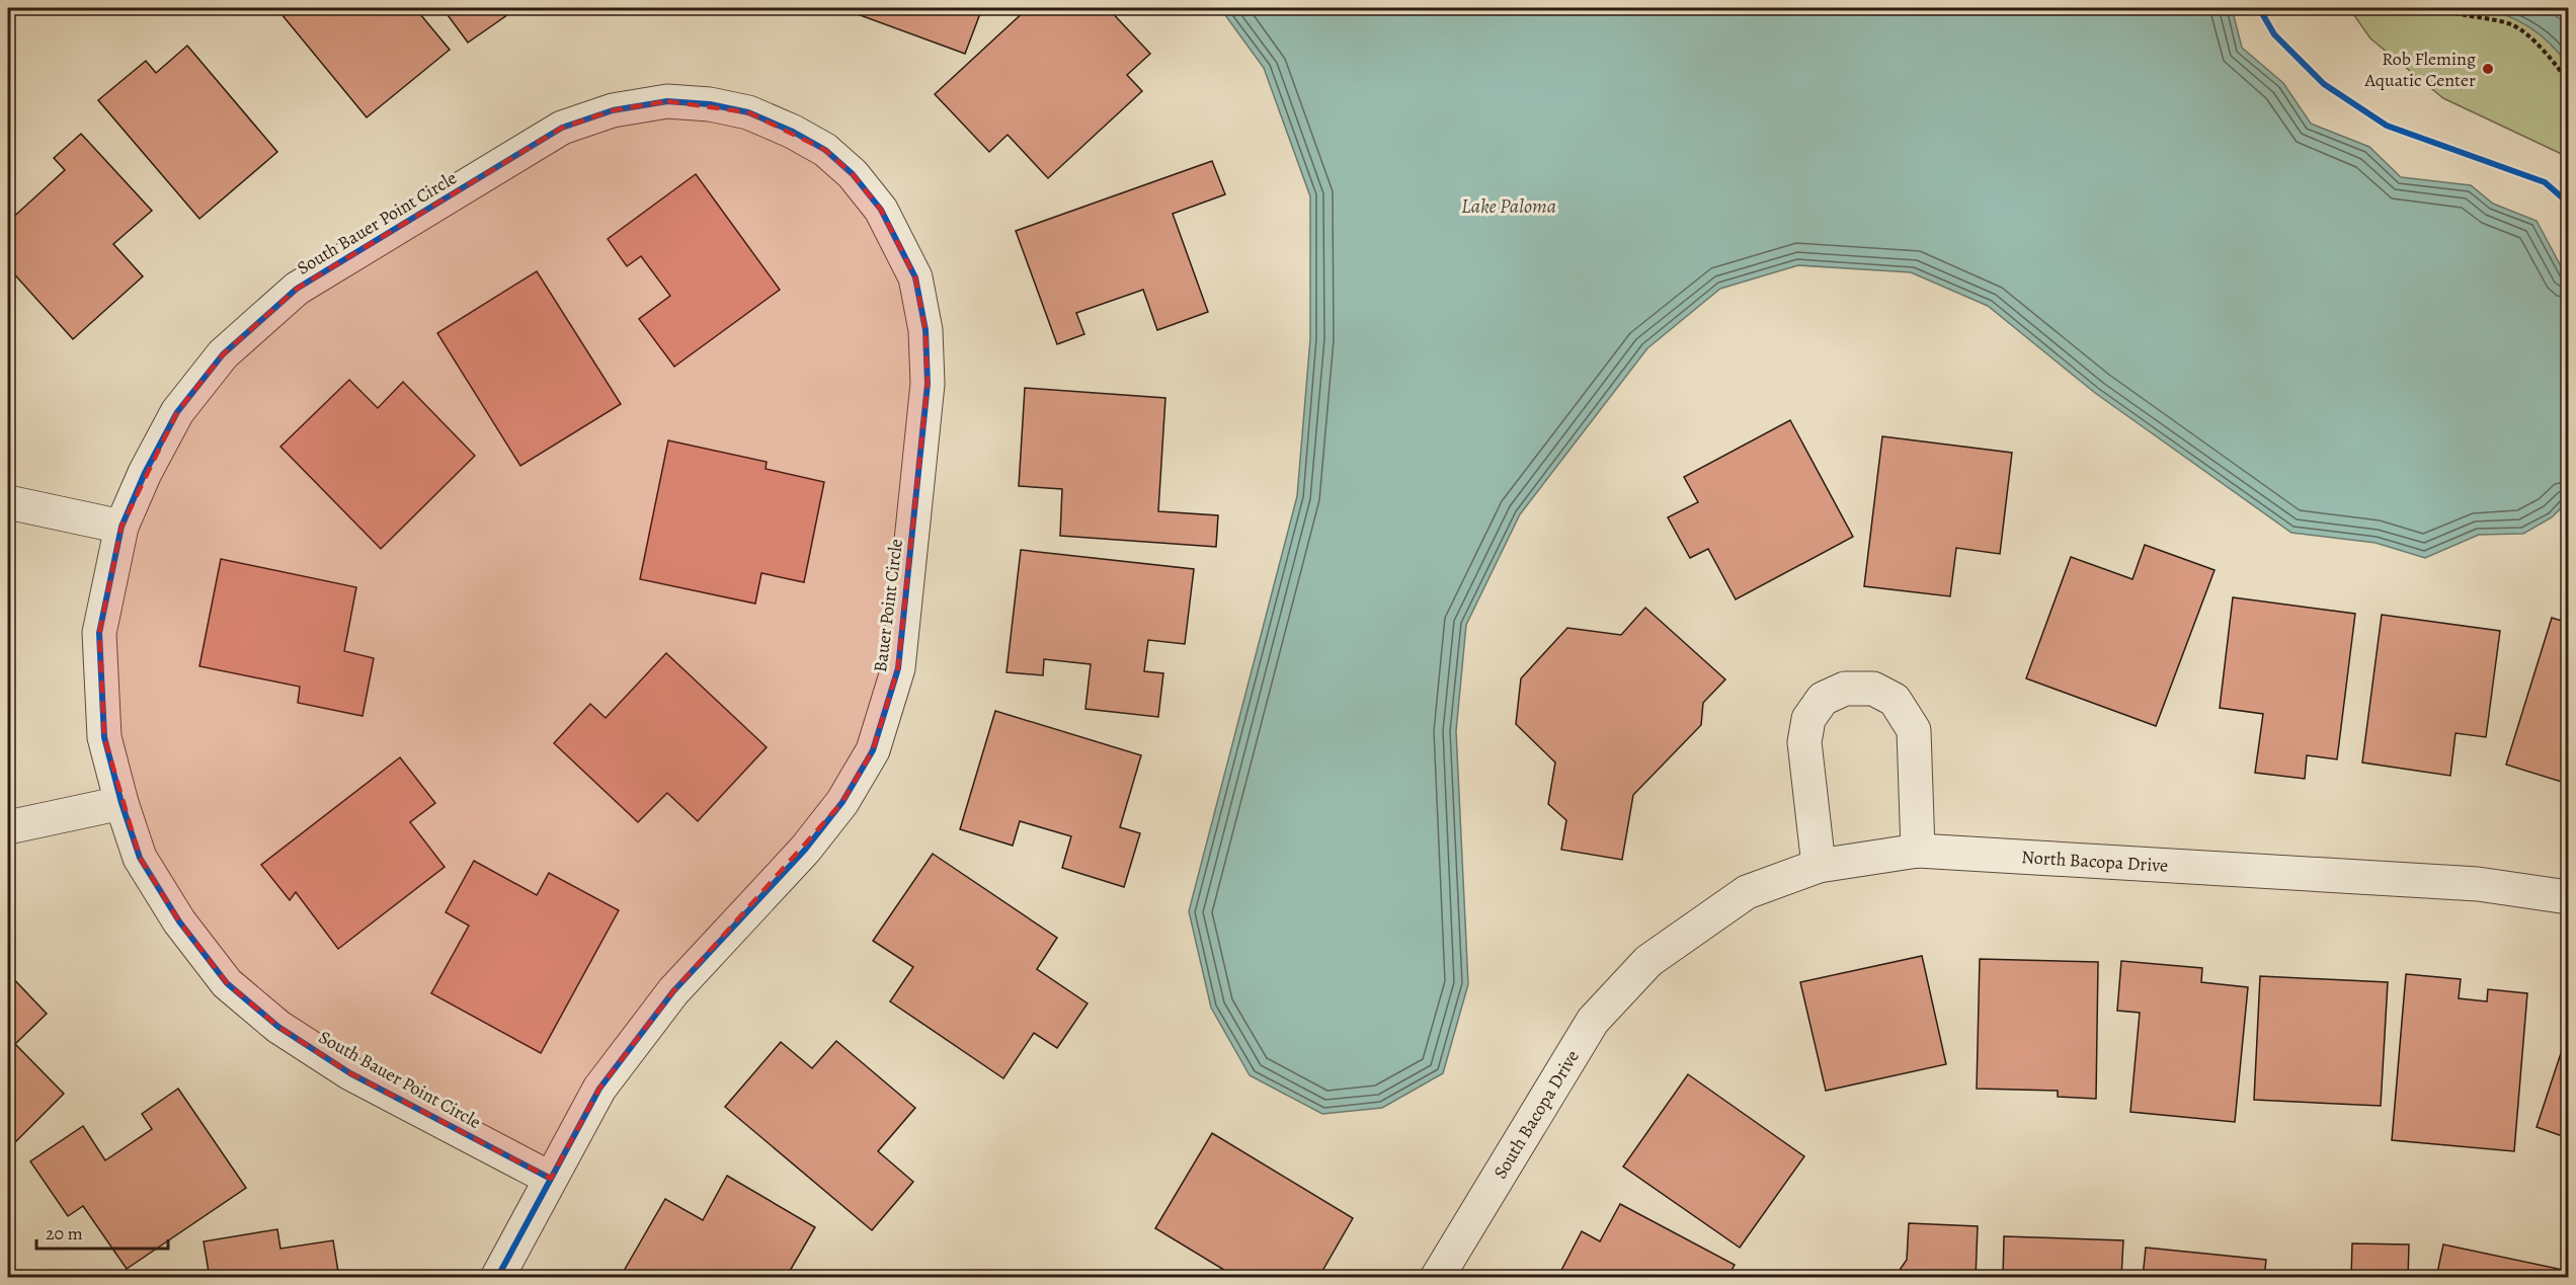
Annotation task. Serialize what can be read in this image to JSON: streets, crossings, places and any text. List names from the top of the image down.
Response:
{
  "streets": {
    "street": [
      "South Bauer Point Circle",
      "Bauer Point Circle",
      "North Bacopa Drive",
      "South Bacopa Drive"
    ]
  },
  "crossings": [
    ["South Bauer Point Circle", "Bauer Point Circle"],
    ["North Bacopa Drive", "South Bacopa Drive"]
  ],
  "water": ["Lake Paloma"],
  "places": ["Rob Fleming Aquatic Center"],
  "scale_bar": "20 m"
}
